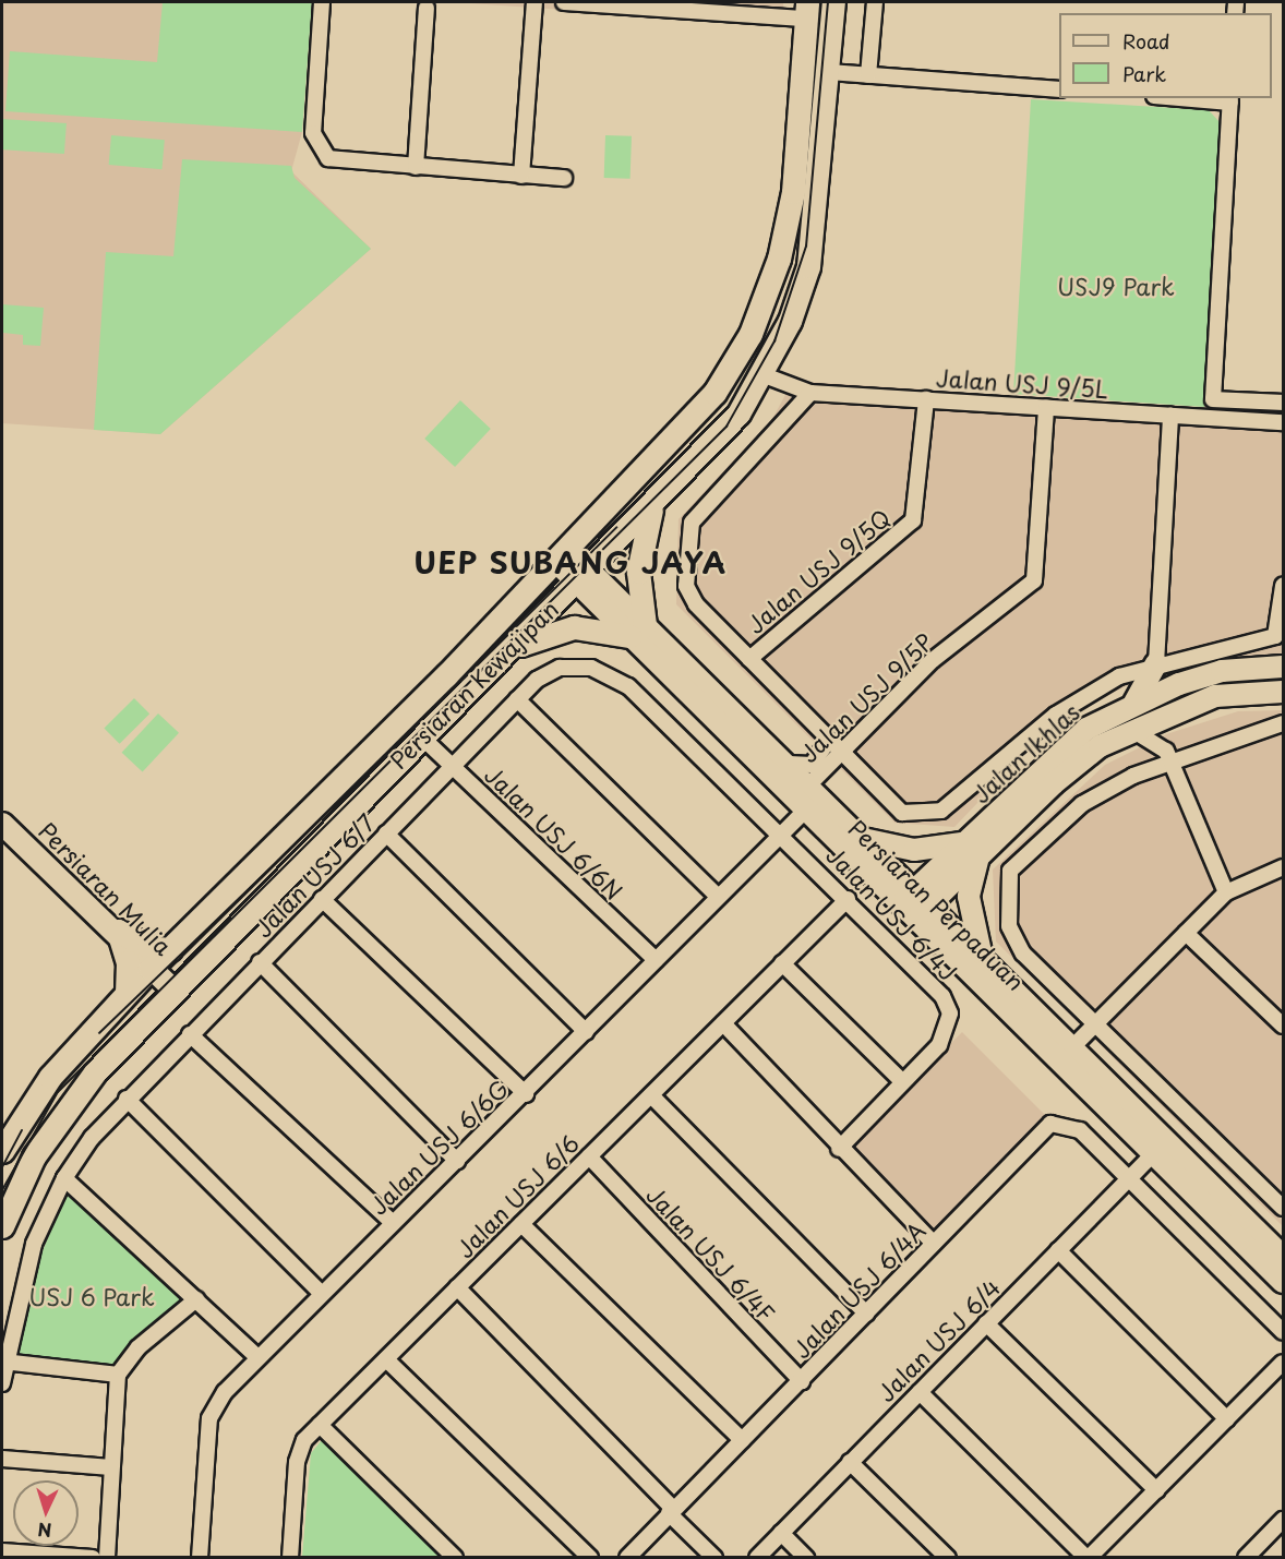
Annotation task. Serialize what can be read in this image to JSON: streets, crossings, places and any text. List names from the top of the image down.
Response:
{
  "streets": {
    "main road": [
      "Persiaran Kewajipan",
      "Jalan Ikhlas",
      "Persiaran Mulia",
      "Persiaran Perpaduan"
    ],
    "street": [
      "Jalan USJ 9/5L",
      "Jalan USJ 9/5Q",
      "Jalan USJ 9/5P",
      "Jalan USJ 6/6N",
      "Jalan USJ 6/7",
      "Jalan USJ 6/4J",
      "Jalan USJ 6/6G",
      "Jalan USJ 6/6",
      "Jalan USJ 6/4F",
      "Jalan USJ 6/4A",
      "Jalan USJ 6/4"
    ]
  },
  "crossings": [
    ["Jalan USJ 9/5L", "Jalan USJ 9/5Q"],
    ["Jalan USJ 9/5L", "Persiaran Kewajipan"],
    ["Jalan USJ 9/5L", "Jalan USJ 9/5P"],
    ["Persiaran Kewajipan", "Jalan USJ 6/6N"],
    ["Persiaran Kewajipan", "Persiaran Mulia"],
    ["Persiaran Kewajipan", "Persiaran Perpaduan"],
    ["Jalan USJ 9/5P", "Persiaran Perpaduan"],
    ["Jalan Ikhlas", "Persiaran Perpaduan"],
    ["Jalan USJ 6/6N", "Jalan USJ 6/7"],
    ["Jalan USJ 6/6N", "Jalan USJ 6/6G"],
    ["Jalan USJ 6/7", "Jalan USJ 6/4J"],
    ["Jalan USJ 6/7", "Jalan USJ 6/6G"],
    ["Persiaran Perpaduan", "Jalan USJ 6/6G"],
    ["Persiaran Perpaduan", "Jalan USJ 6/4"],
    ["Jalan USJ 6/4J", "Jalan USJ 6/6G"],
    ["Jalan USJ 6/4J", "Jalan USJ 6/6"],
    ["Jalan USJ 6/6", "Jalan USJ 6/4F"],
    ["Jalan USJ 6/4F", "Jalan USJ 6/4A"],
    ["Jalan USJ 6/4A", "Jalan USJ 6/4"]
  ],
  "districts": ["UEP SUBANG JAYA"],
  "parks": ["USJ9 Park", "USJ 6 Park"],
  "legend": ["Road", "Park"],
  "north": "bottom"
}
